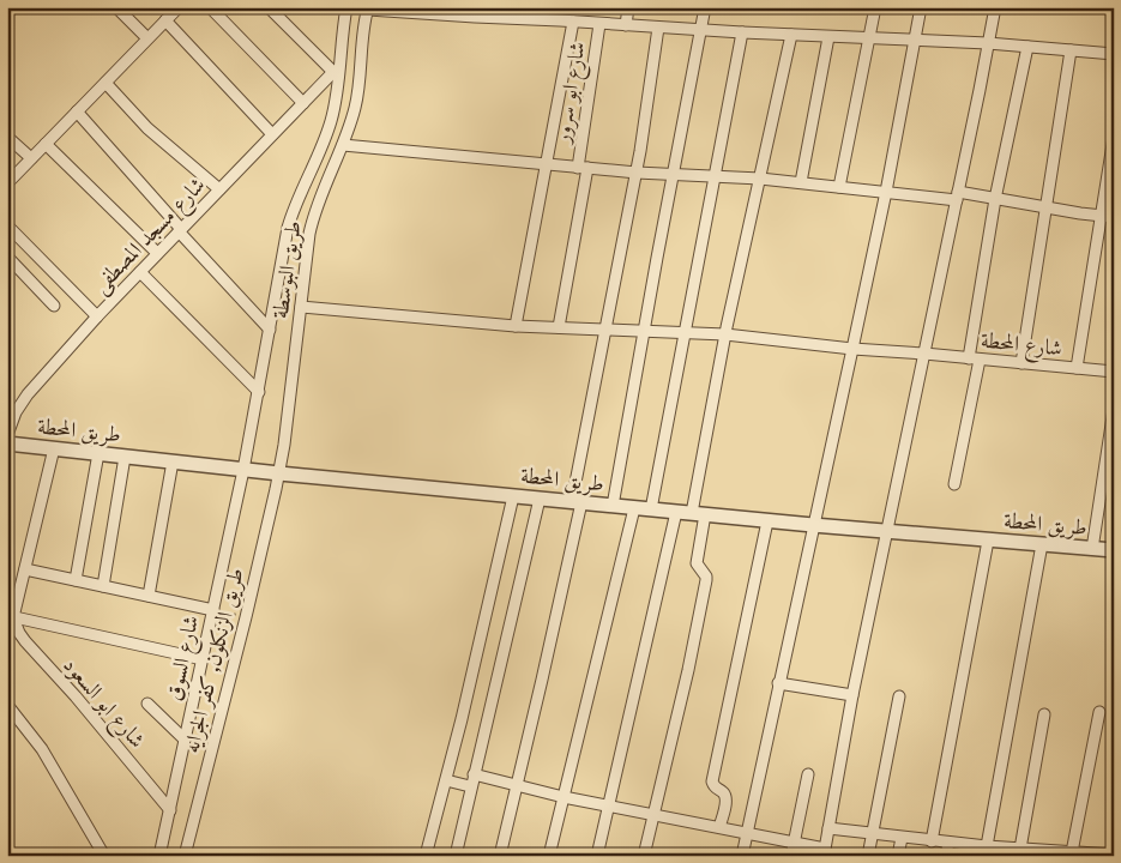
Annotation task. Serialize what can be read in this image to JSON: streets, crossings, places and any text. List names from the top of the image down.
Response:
{
  "streets": {
    "street": [
      "شارع ابو سرور",
      "شارع مسجد المصطفى",
      "طريق البوسطة",
      "شارع المحطة",
      "طريق المحطة",
      "شارع السوق",
      "طريق الزنكلون, كفر الجرايه",
      "شارع ابو السعود"
    ]
  },
  "crossings": [
    ["شارع ابو سرور", "شارع المحطة"],
    ["شارع مسجد المصطفى", "طريق البوسطة"],
    ["طريق البوسطة", "شارع المحطة"],
    ["طريق البوسطة", "طريق المحطة"],
    ["طريق البوسطة", "شارع السوق"],
    ["طريق البوسطة", "طريق الزنكلون, كفر الجرايه"],
    ["طريق المحطة", "شارع السوق"],
    ["طريق المحطة", "طريق الزنكلون, كفر الجرايه"],
    ["شارع السوق", "طريق الزنكلون, كفر الجرايه"],
    ["شارع السوق", "شارع ابو السعود"]
  ]
}
